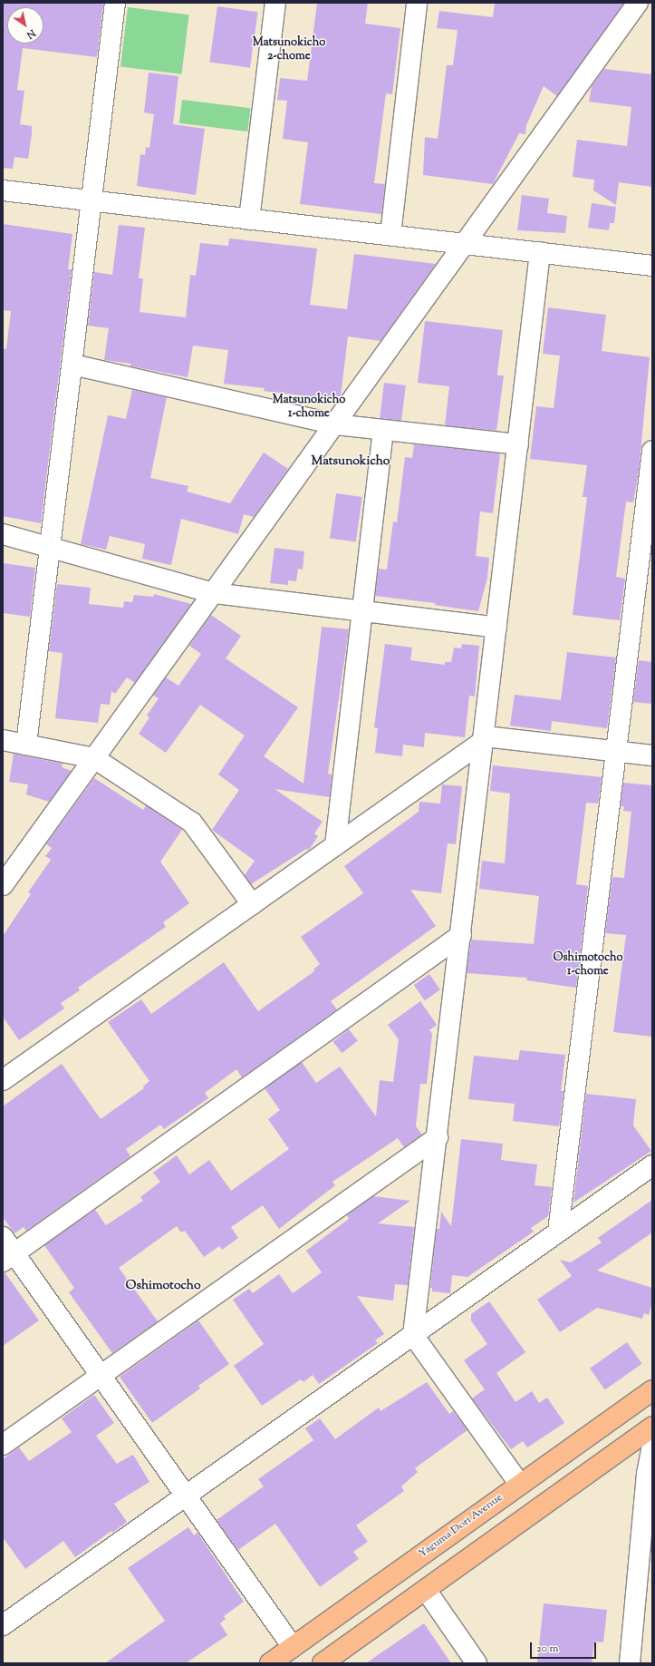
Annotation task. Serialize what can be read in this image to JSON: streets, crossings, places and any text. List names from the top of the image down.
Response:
{
  "streets": {
    "main road": ["Yaguma Dori Avenue"]
  },
  "districts": [
    "Matsunokicho 2-chome",
    "Matsunokicho 1-chome",
    "Matsunokicho",
    "Oshimotocho 1-chome",
    "Oshimotocho"
  ],
  "scale_bar": "20 m",
  "north": "bottom right"
}
